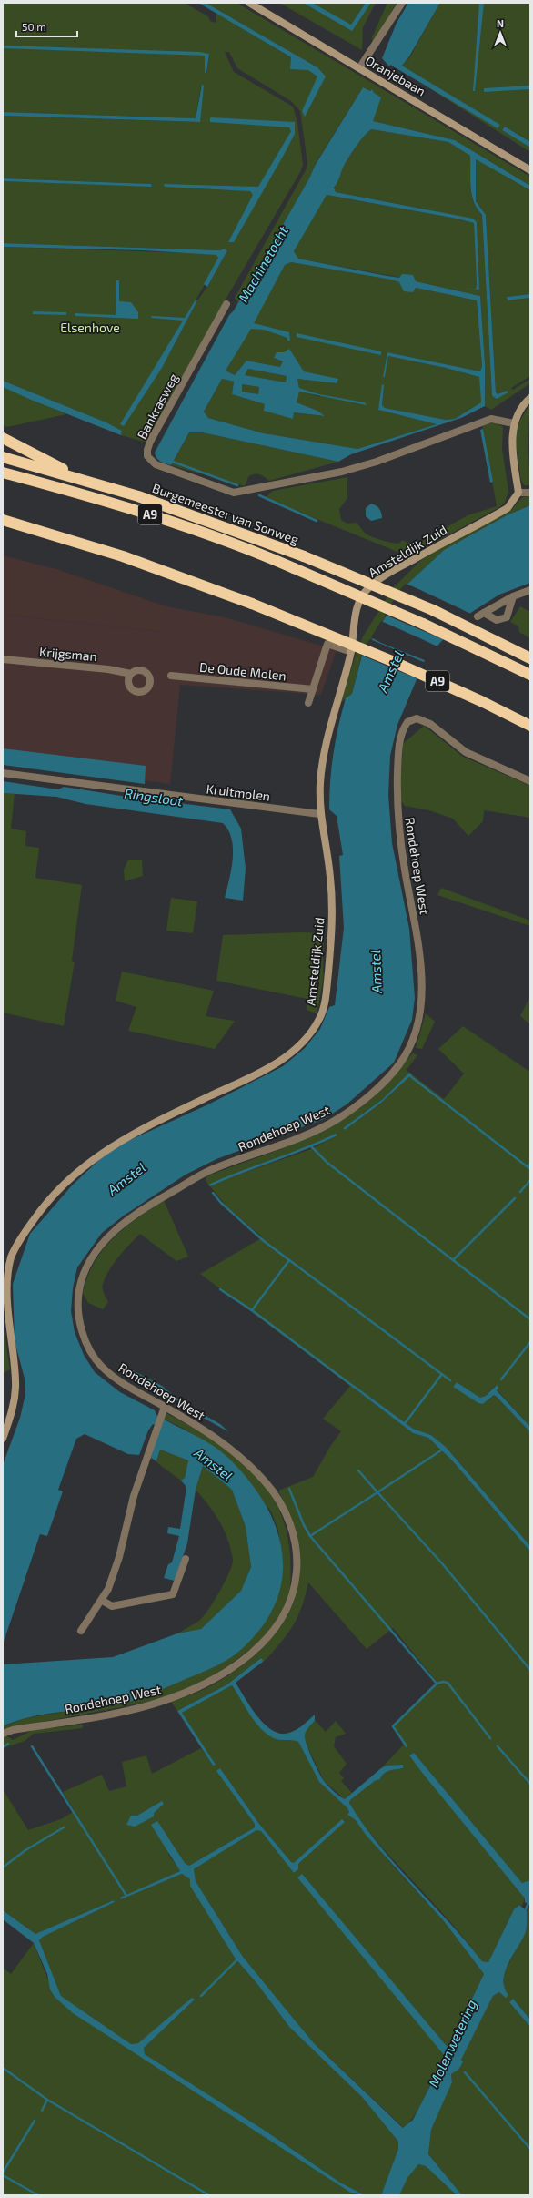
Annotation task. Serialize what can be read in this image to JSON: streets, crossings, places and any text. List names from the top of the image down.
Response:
{
  "streets": {
    "highway": ["Burgemeester van Sonweg", "A9"],
    "street": [
      "Oranjebaan",
      "Bankrasweg",
      "Amsteldijk Zuid",
      "Krijgsman",
      "De Oude Molen",
      "Kruitmolen",
      "Rondehoep West"
    ]
  },
  "crossings": [
    ["Burgemeester van Sonweg", "A9"],
    ["Amsteldijk Zuid", "Kruitmolen"]
  ],
  "water": [
    "Machinetocht",
    "Amstel",
    "Ringsloot",
    "Molenwetering"
  ],
  "parks": ["Elsenhove"],
  "scale_bar": "50 m",
  "north": "top"
}
